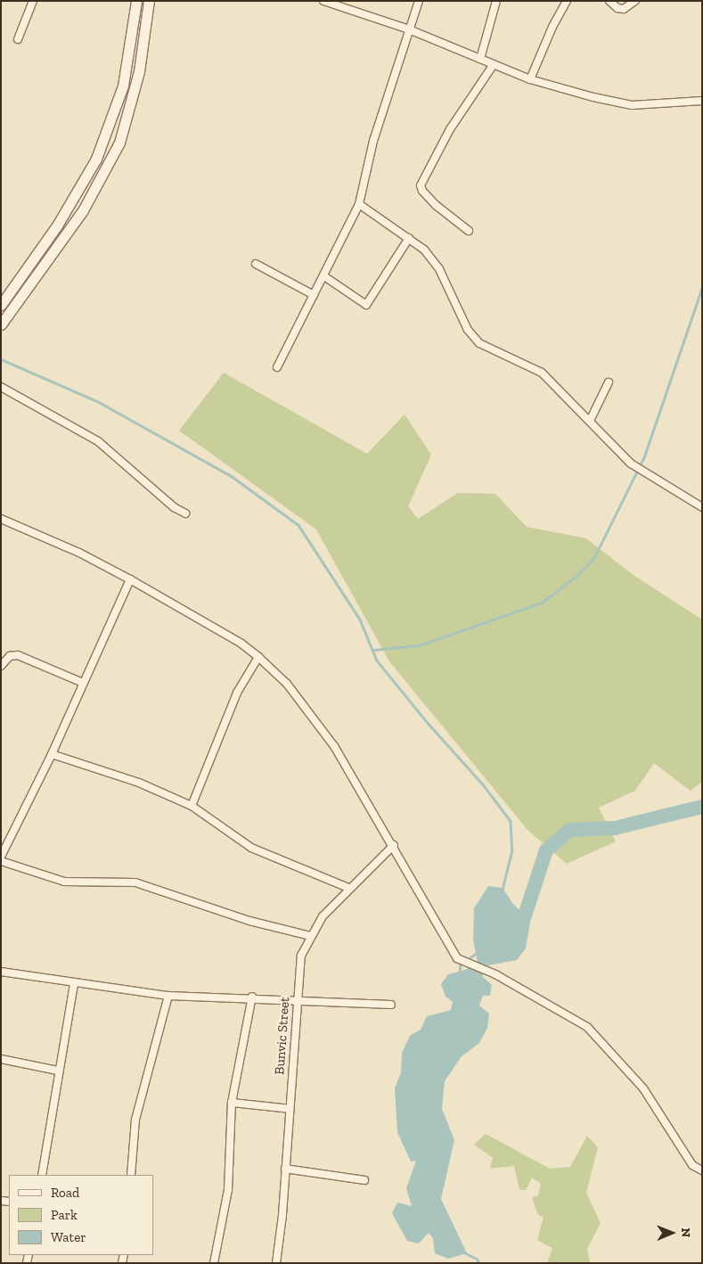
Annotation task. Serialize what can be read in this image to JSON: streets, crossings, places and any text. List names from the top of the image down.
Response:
{
  "streets": {
    "street": ["Bunvic Street"]
  },
  "legend": ["Road", "Park", "Water"],
  "north": "right"
}
